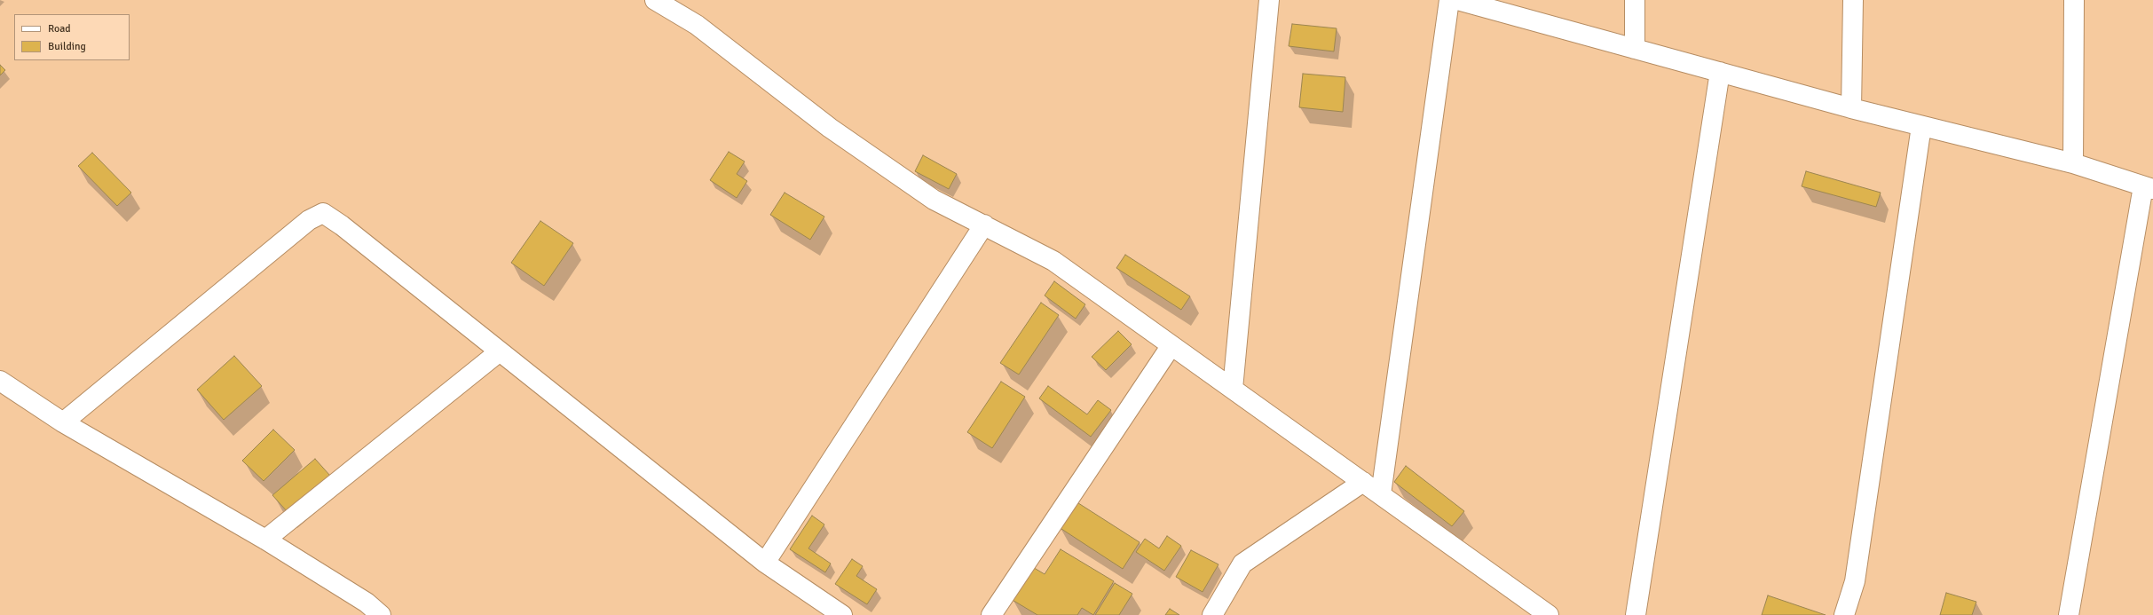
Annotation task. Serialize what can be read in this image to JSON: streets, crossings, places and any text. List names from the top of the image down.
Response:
{
  "legend": ["Road", "Building"]
}
